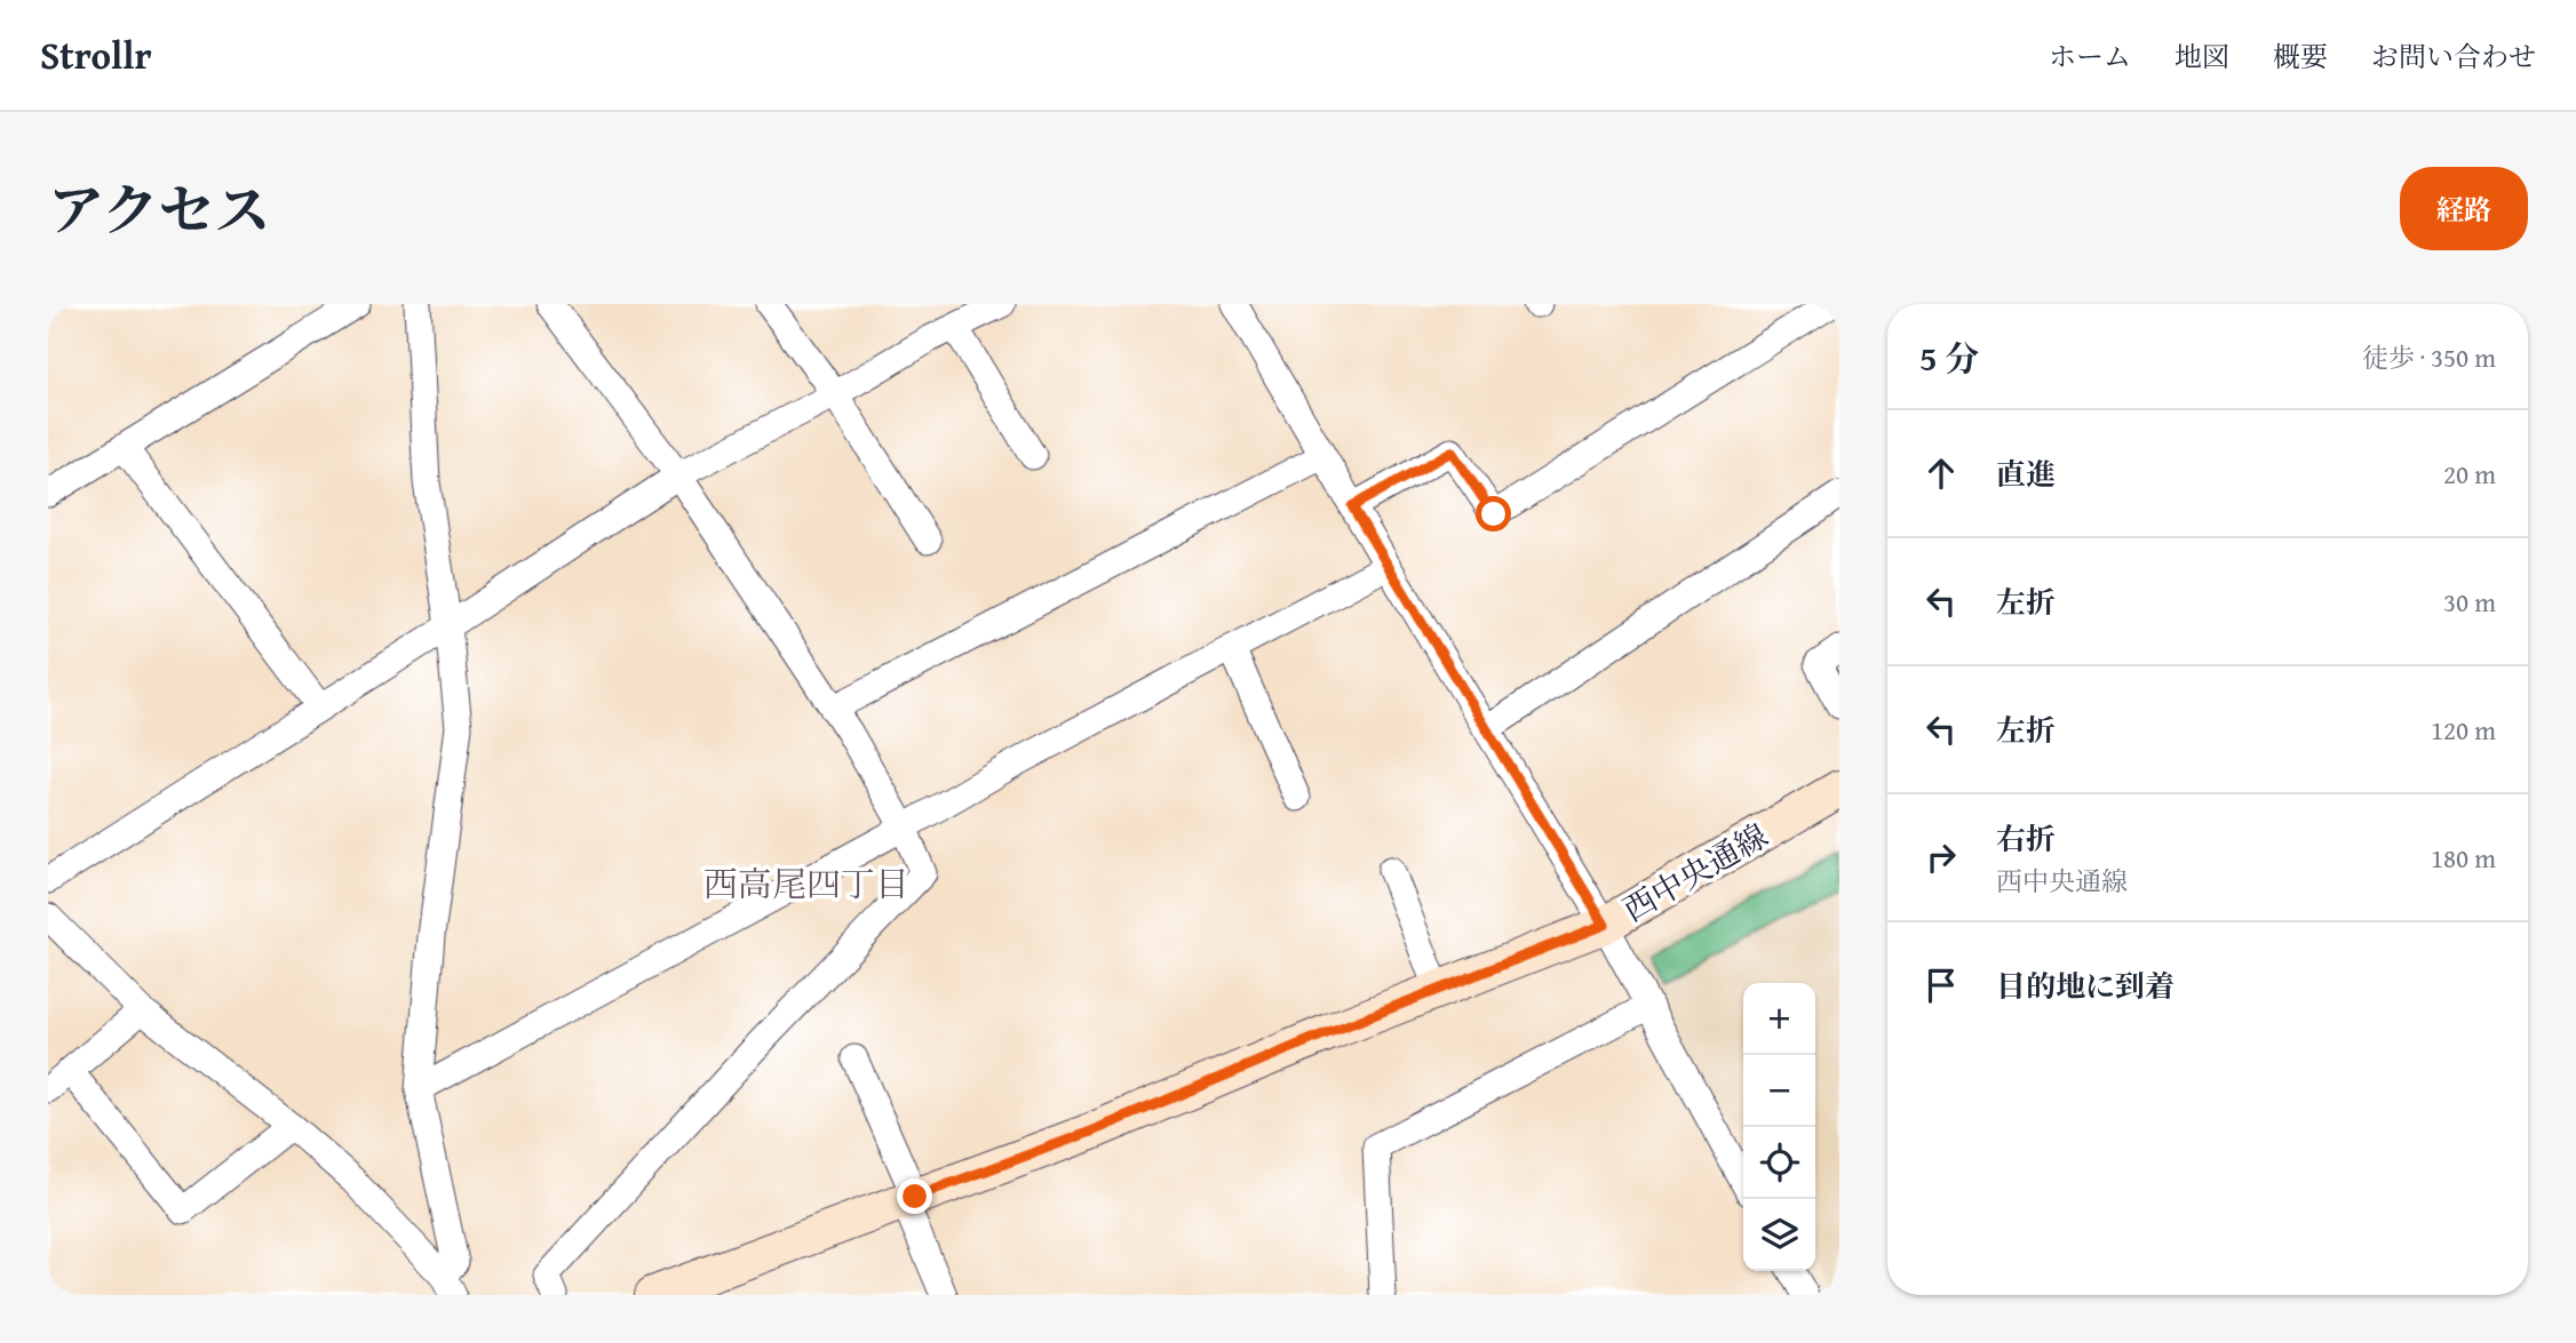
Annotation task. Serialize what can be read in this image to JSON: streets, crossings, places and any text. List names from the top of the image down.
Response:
{
  "streets": {
    "street": ["西中央通線"]
  },
  "districts": ["西高尾四丁目"],
  "page": {
    "header": "Strollr",
    "nav": [
      "ホーム",
      "地図",
      "概要",
      "お問い合わせ"
    ],
    "title": "アクセス",
    "buttons": "経路",
    "heading": ["5 分", "徒歩 · 350 m"],
    "list": [
      ["直進", "20 m"],
      ["左折", "30 m"],
      ["左折", "120 m"],
      ["右折", "西中央通線", "180 m"],
      "目的地に到着"
    ],
    "map_buttons": ["+", "−"]
  }
}
